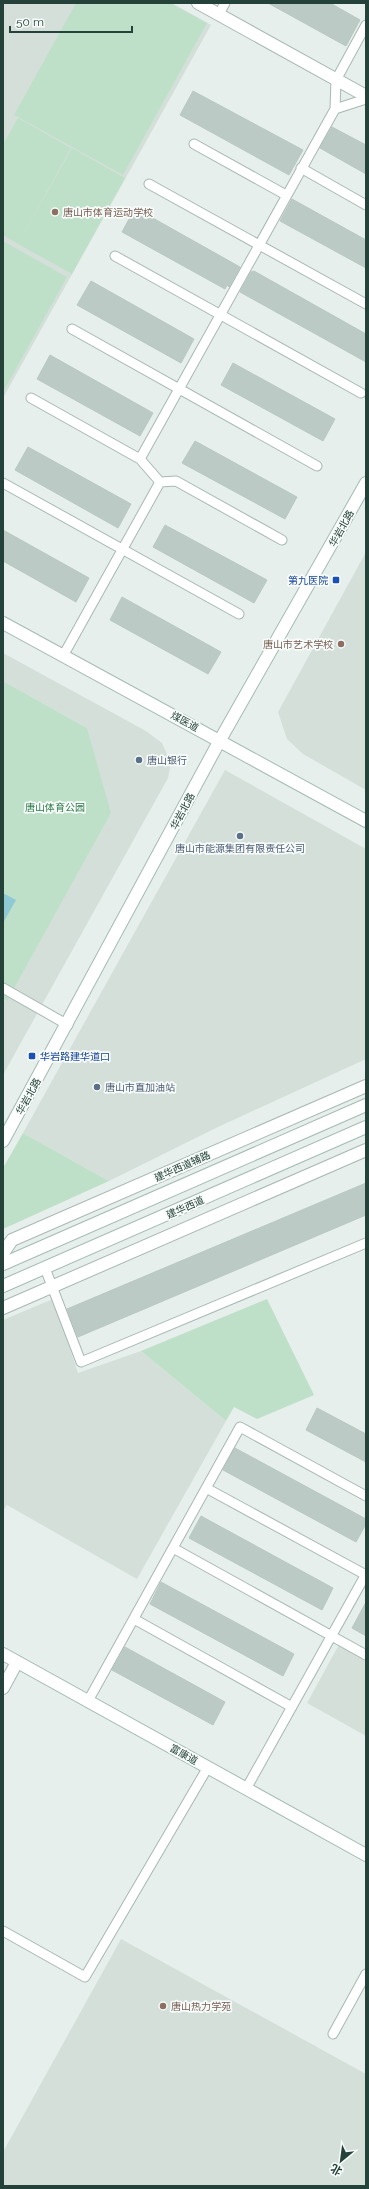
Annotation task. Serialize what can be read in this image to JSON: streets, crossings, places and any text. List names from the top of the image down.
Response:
{
  "streets": {
    "street": [
      "华岩北路",
      "煤医道",
      "建华西道辅路",
      "建华西道",
      "富康道"
    ]
  },
  "crossings": [
    ["华岩北路", "煤医道"]
  ],
  "parks": ["唐山体育公园"],
  "places": {
    "other": [
      "唐山市体育运动学校",
      "唐山市艺术学校",
      "唐山银行",
      "唐山市能源集团有限责任公司",
      "唐山市直加油站",
      "唐山热力学苑"
    ],
    "transit": ["第九医院", "华岩路建华道口"]
  },
  "scale_bar": "50 m",
  "north": "bottom left"
}
